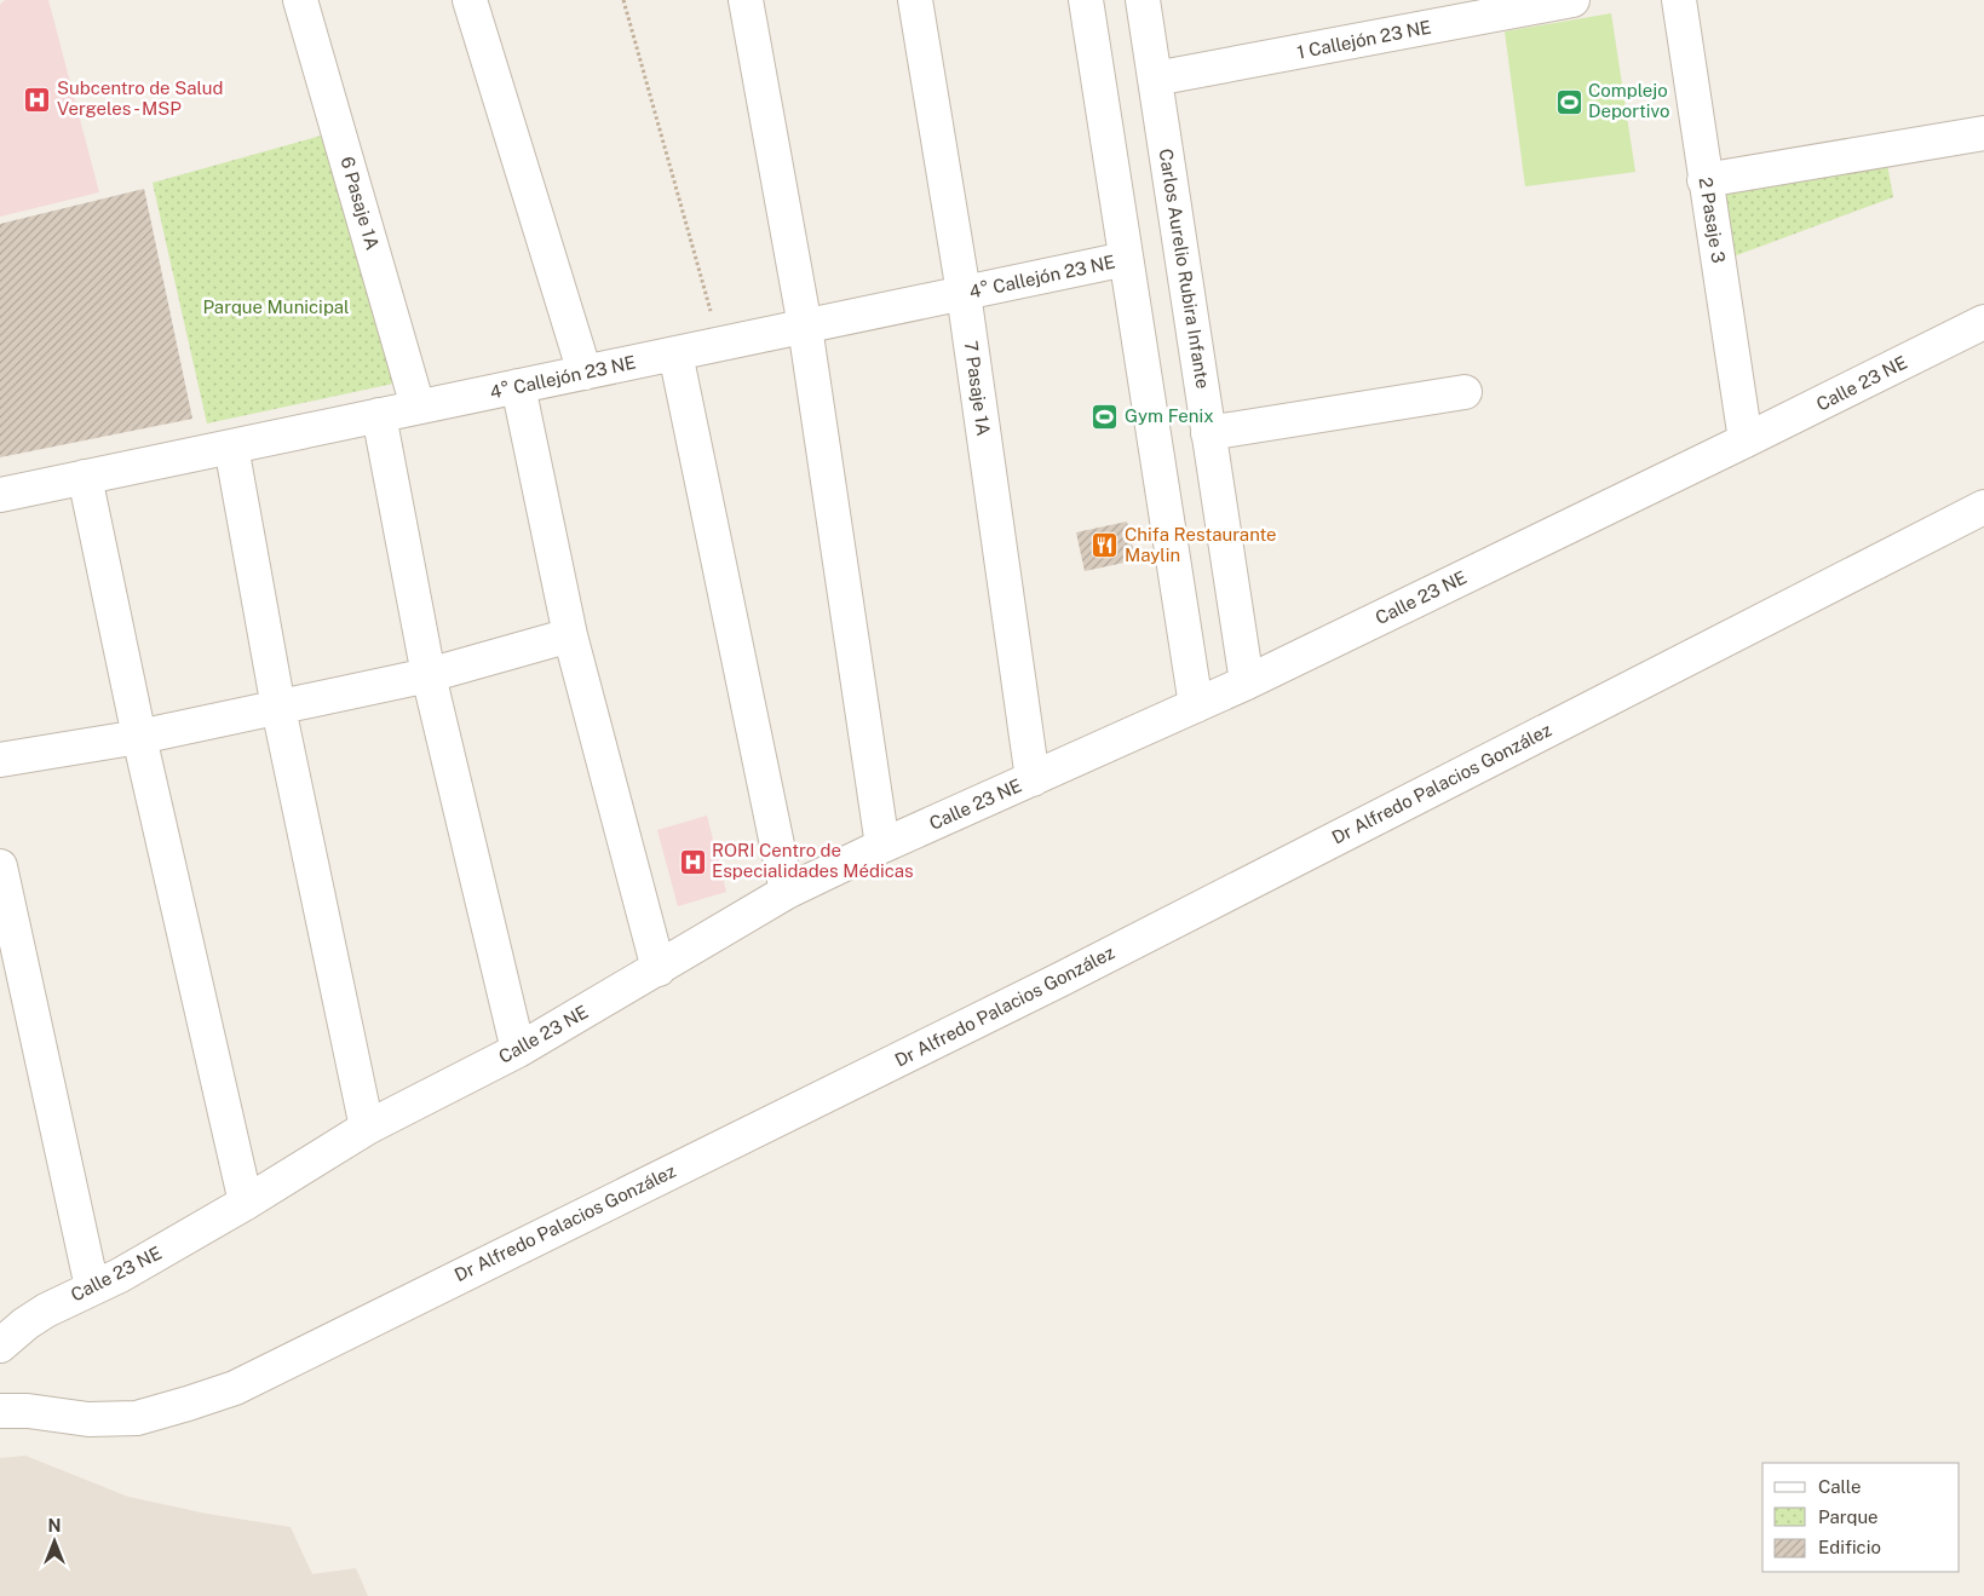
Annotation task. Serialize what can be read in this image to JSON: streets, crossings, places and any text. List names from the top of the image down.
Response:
{
  "streets": {
    "street": [
      "1 Callejón 23 NE",
      "6 Pasaje 1A",
      "2 Pasaje 3",
      "Carlos Aurelio Rubira Infante",
      "4° Callejón 23 NE",
      "Calle 23 NE",
      "7 Pasaje 1A",
      "Dr Alfredo Palacios González"
    ]
  },
  "crossings": [
    ["1 Callejón 23 NE", "Carlos Aurelio Rubira Infante"],
    ["6 Pasaje 1A", "4° Callejón 23 NE"],
    ["2 Pasaje 3", "Calle 23 NE"],
    ["Carlos Aurelio Rubira Infante", "Calle 23 NE"],
    ["4° Callejón 23 NE", "7 Pasaje 1A"],
    ["Calle 23 NE", "7 Pasaje 1A"]
  ],
  "parks": ["Parque Municipal"],
  "places": {
    "hospital": ["Subcentro de Salud Vergeles - MSP", "RORI Centro de Especialidades Médicas"],
    "sports": ["Complejo Deportivo", "Gym Fenix"],
    "restaurant": ["Chifa Restaurante Maylin"]
  },
  "legend": ["Calle", "Parque", "Edificio"],
  "north": "top"
}
